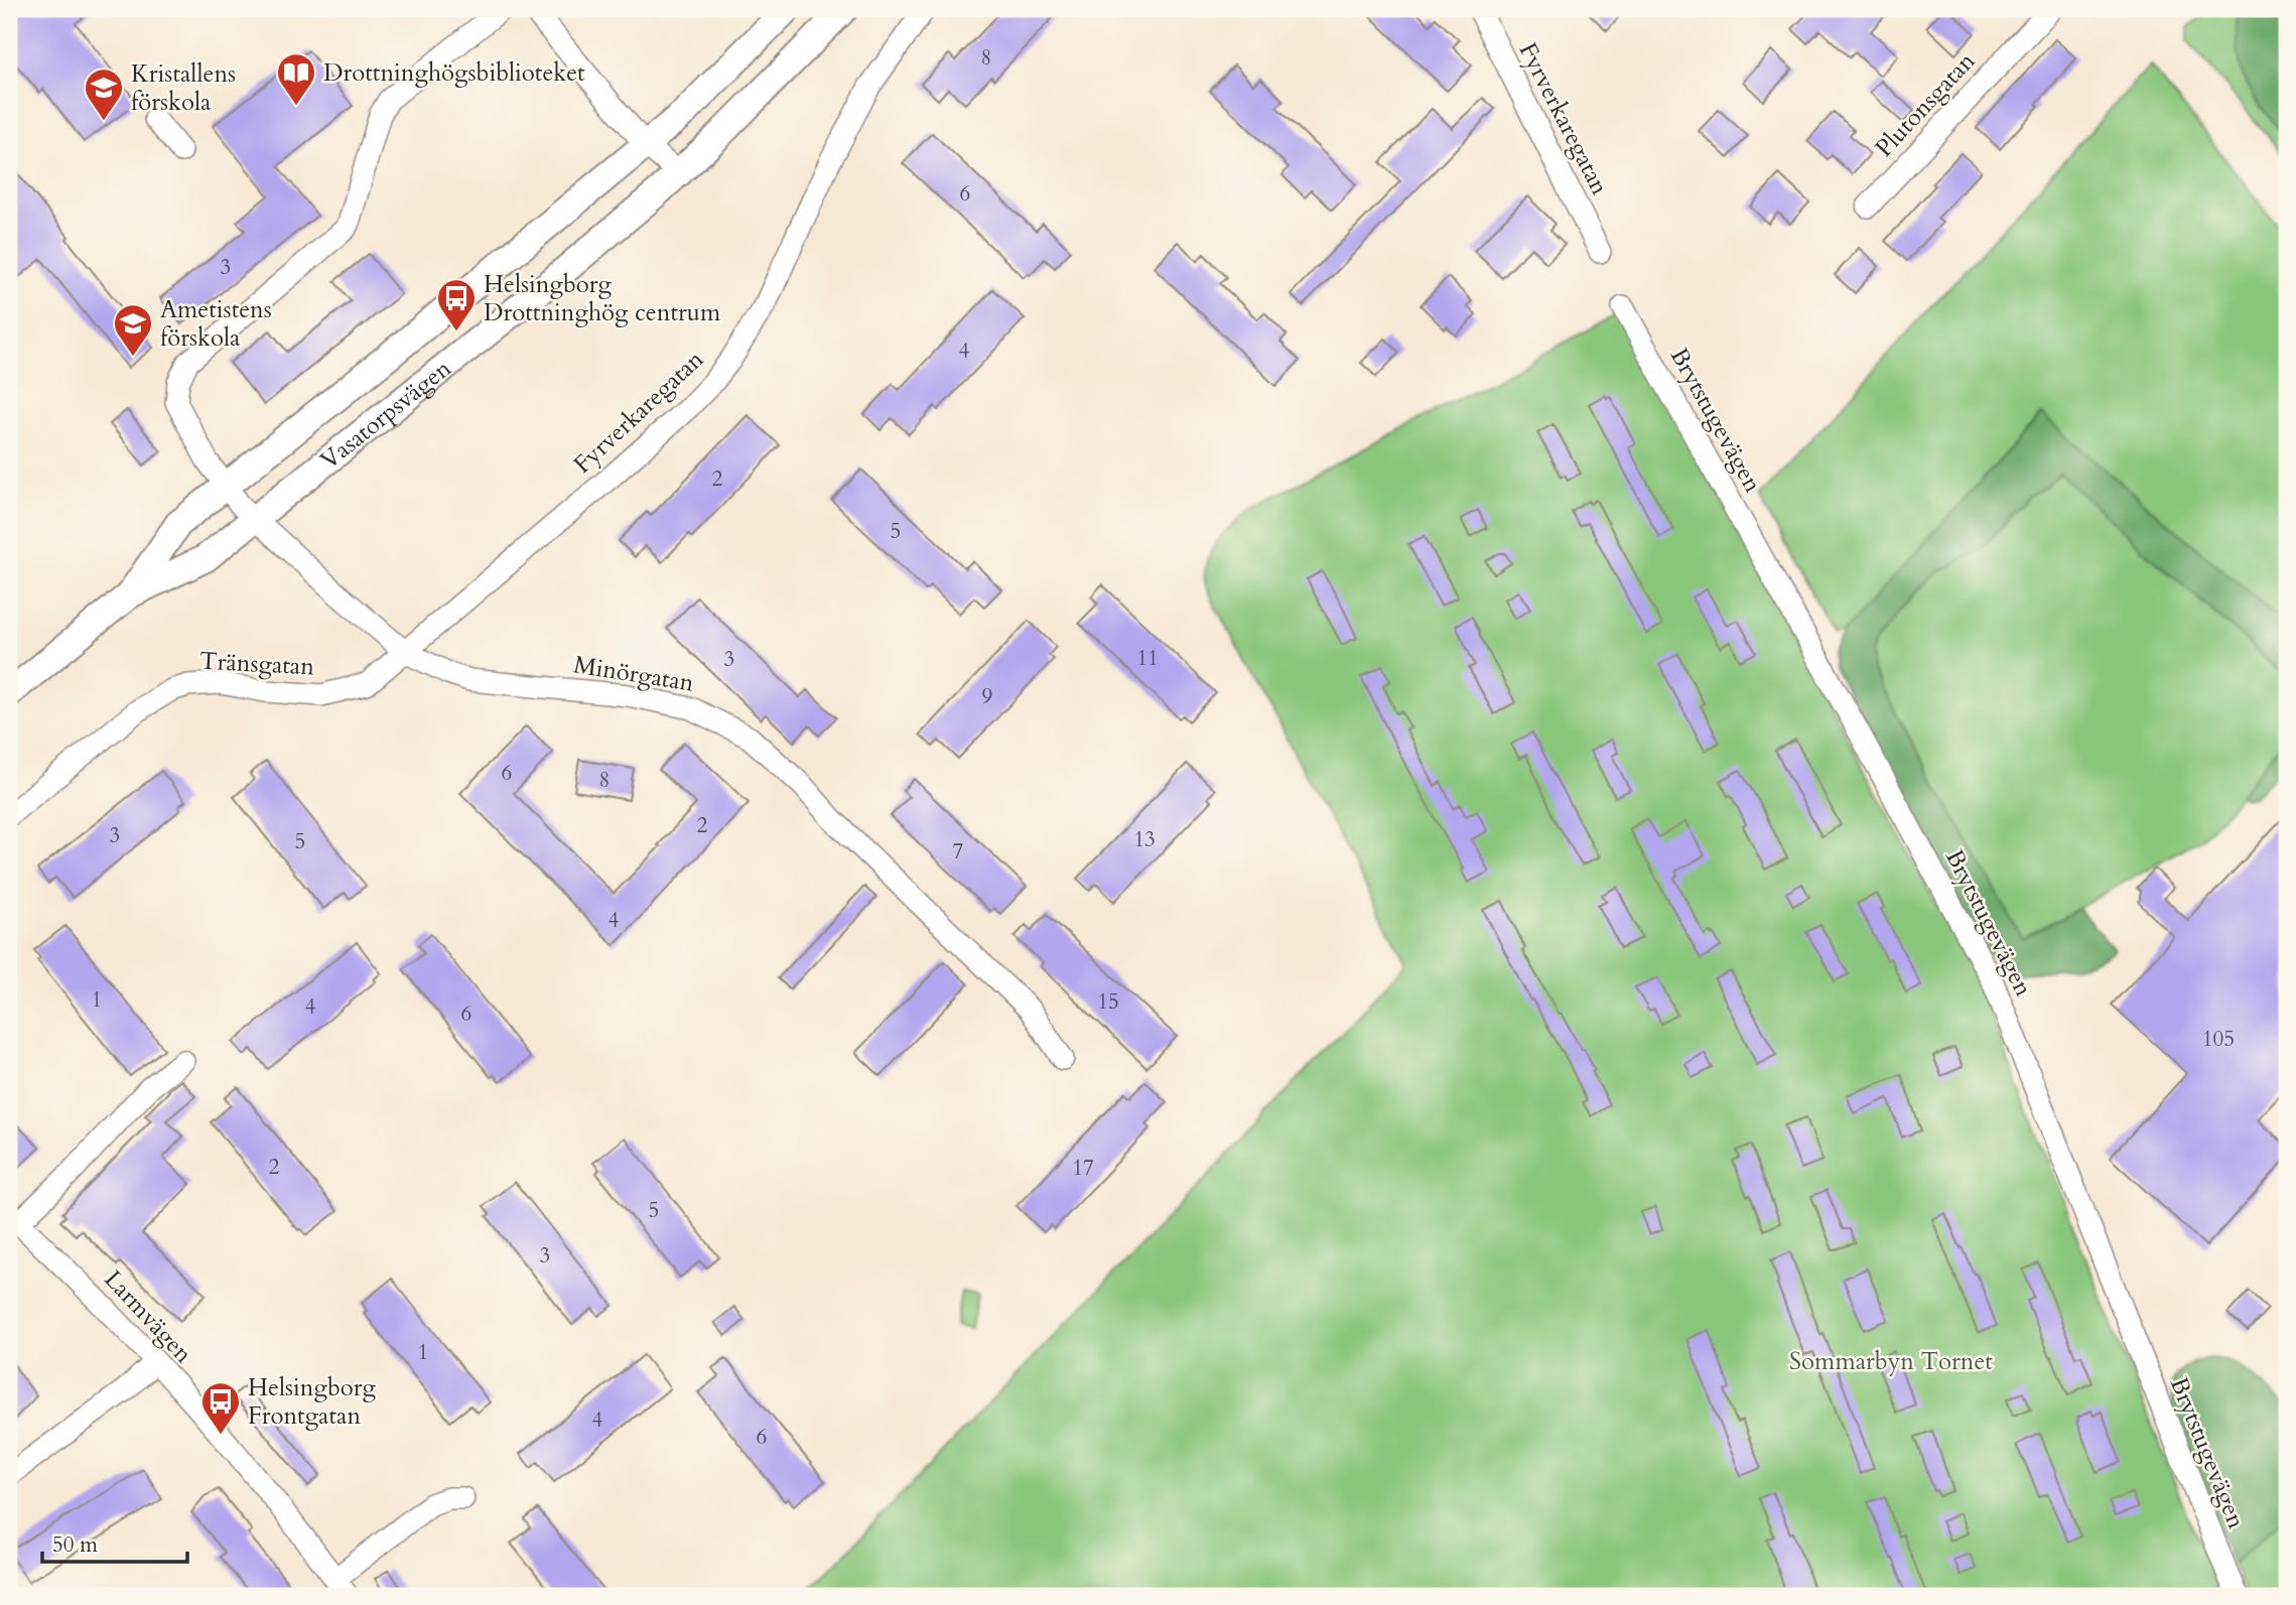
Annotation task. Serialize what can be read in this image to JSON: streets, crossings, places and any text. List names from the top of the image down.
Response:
{
  "streets": {
    "main road": ["Vasatorpsvägen"],
    "street": [
      "Plutonsgatan",
      "Fyrverkaregatan",
      "Brytstugevägen",
      "Tränsgatan",
      "Minörgatan",
      "Larmvägen"
    ]
  },
  "crossings": [
    ["Fyrverkaregatan", "Tränsgatan"],
    ["Fyrverkaregatan", "Minörgatan"],
    ["Vasatorpsvägen", "Minörgatan"],
    ["Tränsgatan", "Minörgatan"]
  ],
  "parks": ["Sommarbyn Tornet"],
  "places": {
    "library": ["Drottninghögsbiblioteket"],
    "school or university": ["Kristallens förskola", "Ametistens förskola"],
    "bus stop": ["Helsingborg Drottninghög centrum", "Helsingborg Frontgatan"]
  },
  "house_numbers": [
    "8",
    "6",
    "3",
    "4",
    "2",
    "5",
    "11",
    "3",
    "9",
    "6",
    "8",
    "2",
    "3",
    "13",
    "5",
    "7",
    "4",
    "1",
    "15",
    "4",
    "6",
    "105",
    "2",
    "17",
    "5",
    "3",
    "1",
    "4",
    "6"
  ],
  "scale_bar": "50 m"
}
